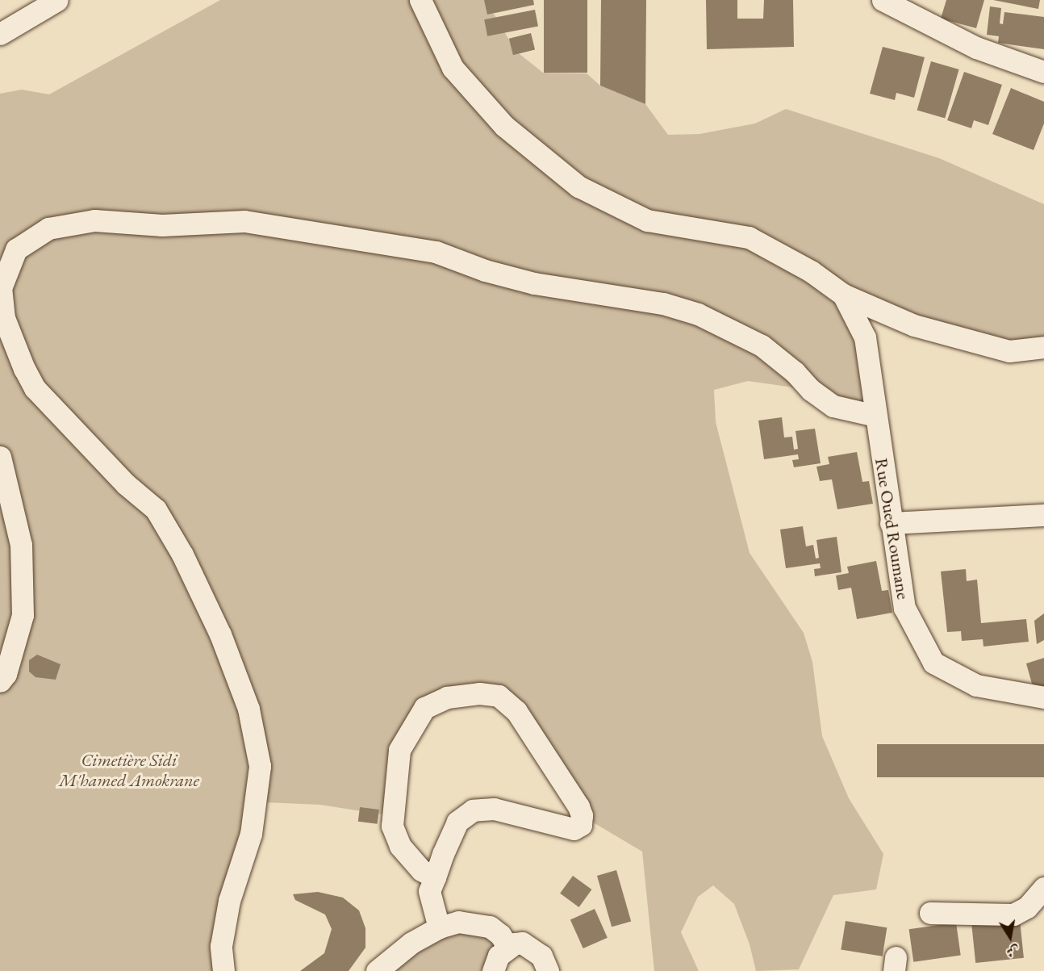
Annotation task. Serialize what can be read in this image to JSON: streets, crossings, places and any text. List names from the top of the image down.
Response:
{
  "streets": {
    "street": ["Rue Oued Roumane"]
  },
  "parks": ["Cimetière Sidi M'hamed Amokrane"],
  "north": "bottom"
}
